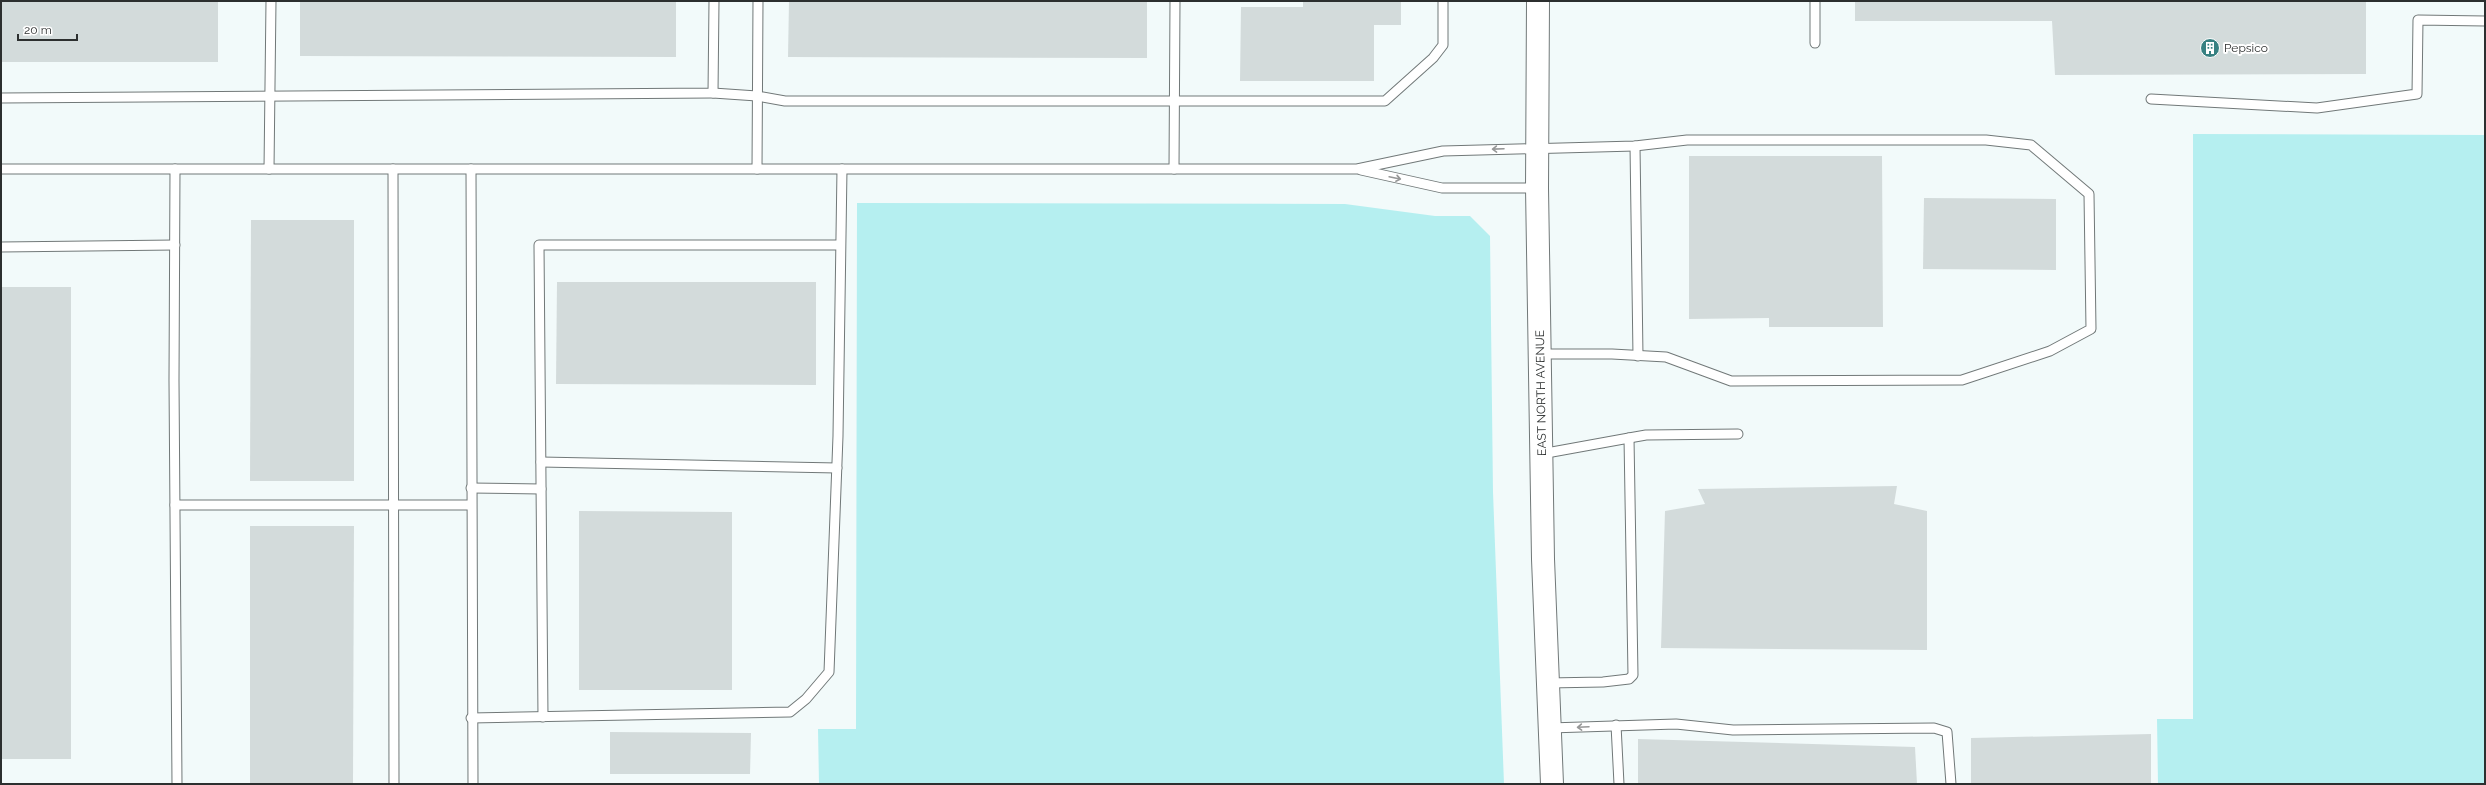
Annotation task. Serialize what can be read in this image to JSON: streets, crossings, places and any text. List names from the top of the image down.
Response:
{
  "streets": {
    "street": ["EAST NORTH AVENUE"]
  },
  "places": {
    "building": ["Pepsico"]
  },
  "scale_bar": "20 m"
}
